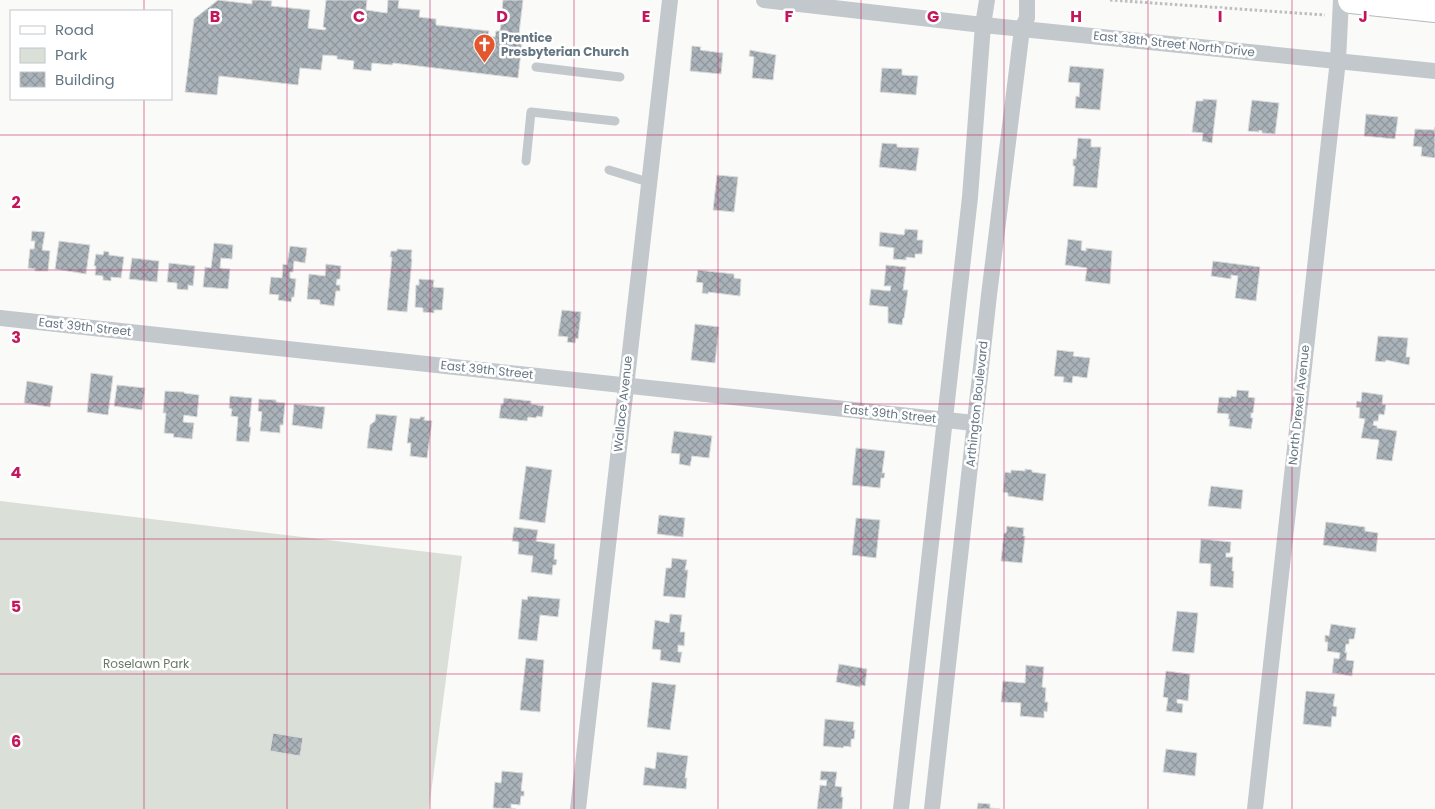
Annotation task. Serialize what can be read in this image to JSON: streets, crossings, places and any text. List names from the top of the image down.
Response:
{
  "streets": {
    "street": [
      "East 38th Street North Drive",
      "East 39th Street",
      "Wallace Avenue",
      "Arthington Boulevard",
      "North Drexel Avenue"
    ]
  },
  "crossings": [
    ["East 38th Street North Drive", "Arthington Boulevard"],
    ["East 38th Street North Drive", "North Drexel Avenue"],
    ["East 39th Street", "Wallace Avenue"],
    ["East 39th Street", "Arthington Boulevard"]
  ],
  "parks": ["Roselawn Park"],
  "places": {
    "church": ["Prentice Presbyterian Church"]
  },
  "legend": ["Road", "Park", "Building"],
  "grid": {
    "columns": [
      "B",
      "C",
      "D",
      "E",
      "F",
      "G",
      "H",
      "I",
      "J"
    ],
    "rows": [
      "2",
      "3",
      "4",
      "5",
      "6"
    ]
  }
}
